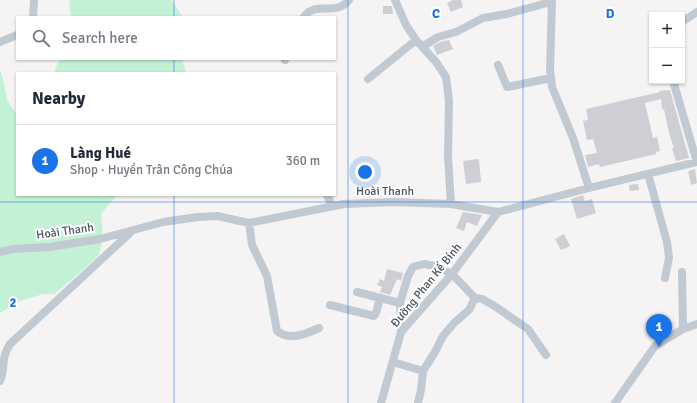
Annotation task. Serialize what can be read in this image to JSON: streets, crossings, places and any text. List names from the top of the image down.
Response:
{
  "streets": {
    "street": ["Hoài Thanh", "Đường Phan Kế Bính"]
  },
  "crossings": [
    ["Hoài Thanh", "Đường Phan Kế Bính"]
  ],
  "page": {
    "map_buttons": ["+", "−"],
    "search": "Search here",
    "heading": "Nearby",
    "list": [
      {
        "mark": "1",
        "name": "Làng Hué",
        "note": "Shop · Huyền Trân Công Chúa",
        "value": "360 m"
      }
    ],
    "pins": "1"
  },
  "grid": {
    "columns": ["C", "D"],
    "rows": ["2"]
  }
}
